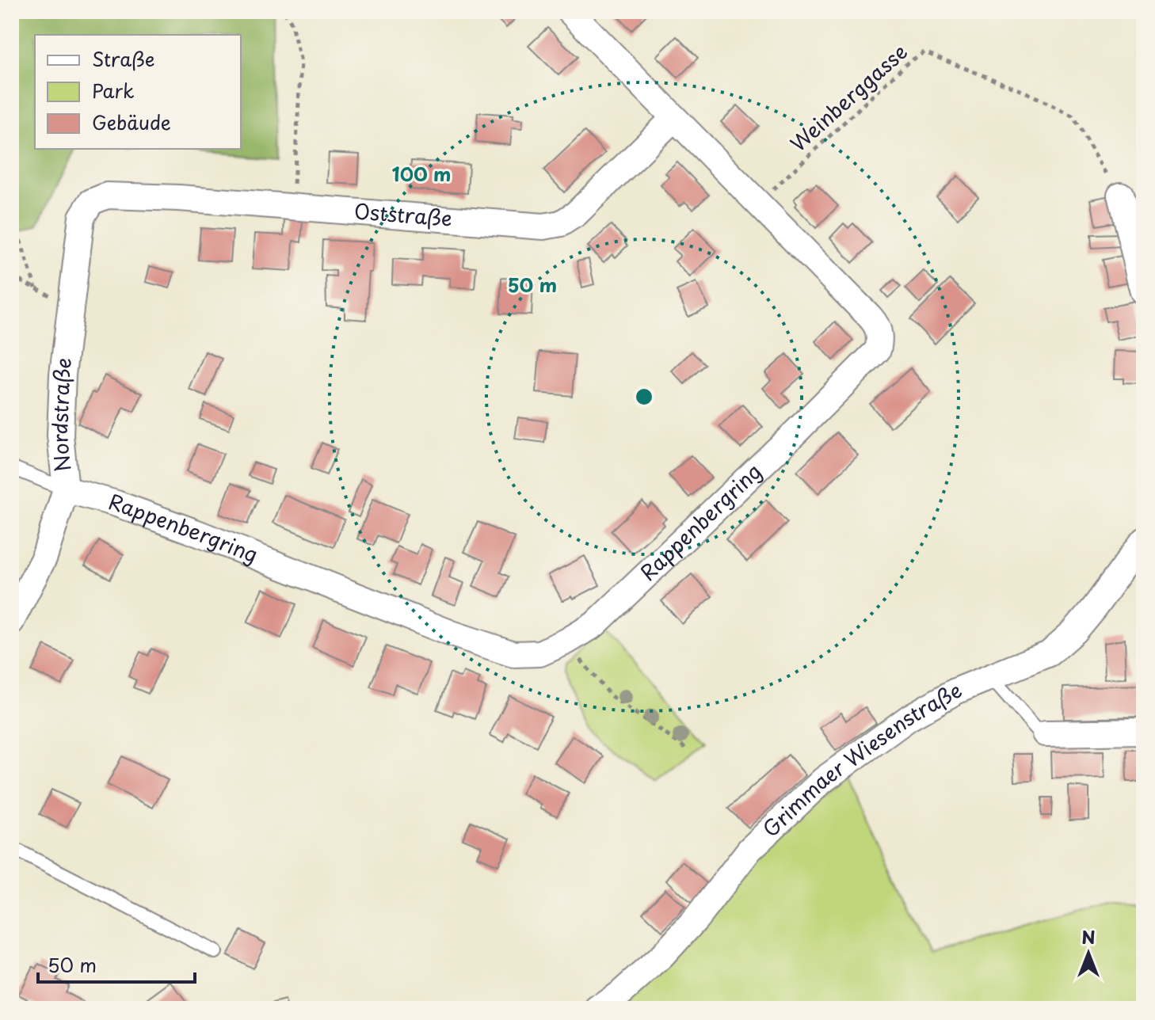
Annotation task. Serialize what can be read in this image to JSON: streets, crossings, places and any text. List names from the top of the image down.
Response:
{
  "streets": {
    "street": [
      "Oststraße",
      "Nordstraße",
      "Rappenbergring",
      "Grimmaer Wiesenstraße"
    ],
    "path": ["Weinberggasse"]
  },
  "crossings": [
    ["Weinberggasse", "Rappenbergring"],
    ["Oststraße", "Nordstraße"],
    ["Oststraße", "Rappenbergring"],
    ["Nordstraße", "Rappenbergring"]
  ],
  "legend": ["Straße", "Park", "Gebäude"],
  "scale_bar": "50 m",
  "north": "top",
  "rings": ["100 m", "50 m"]
}
